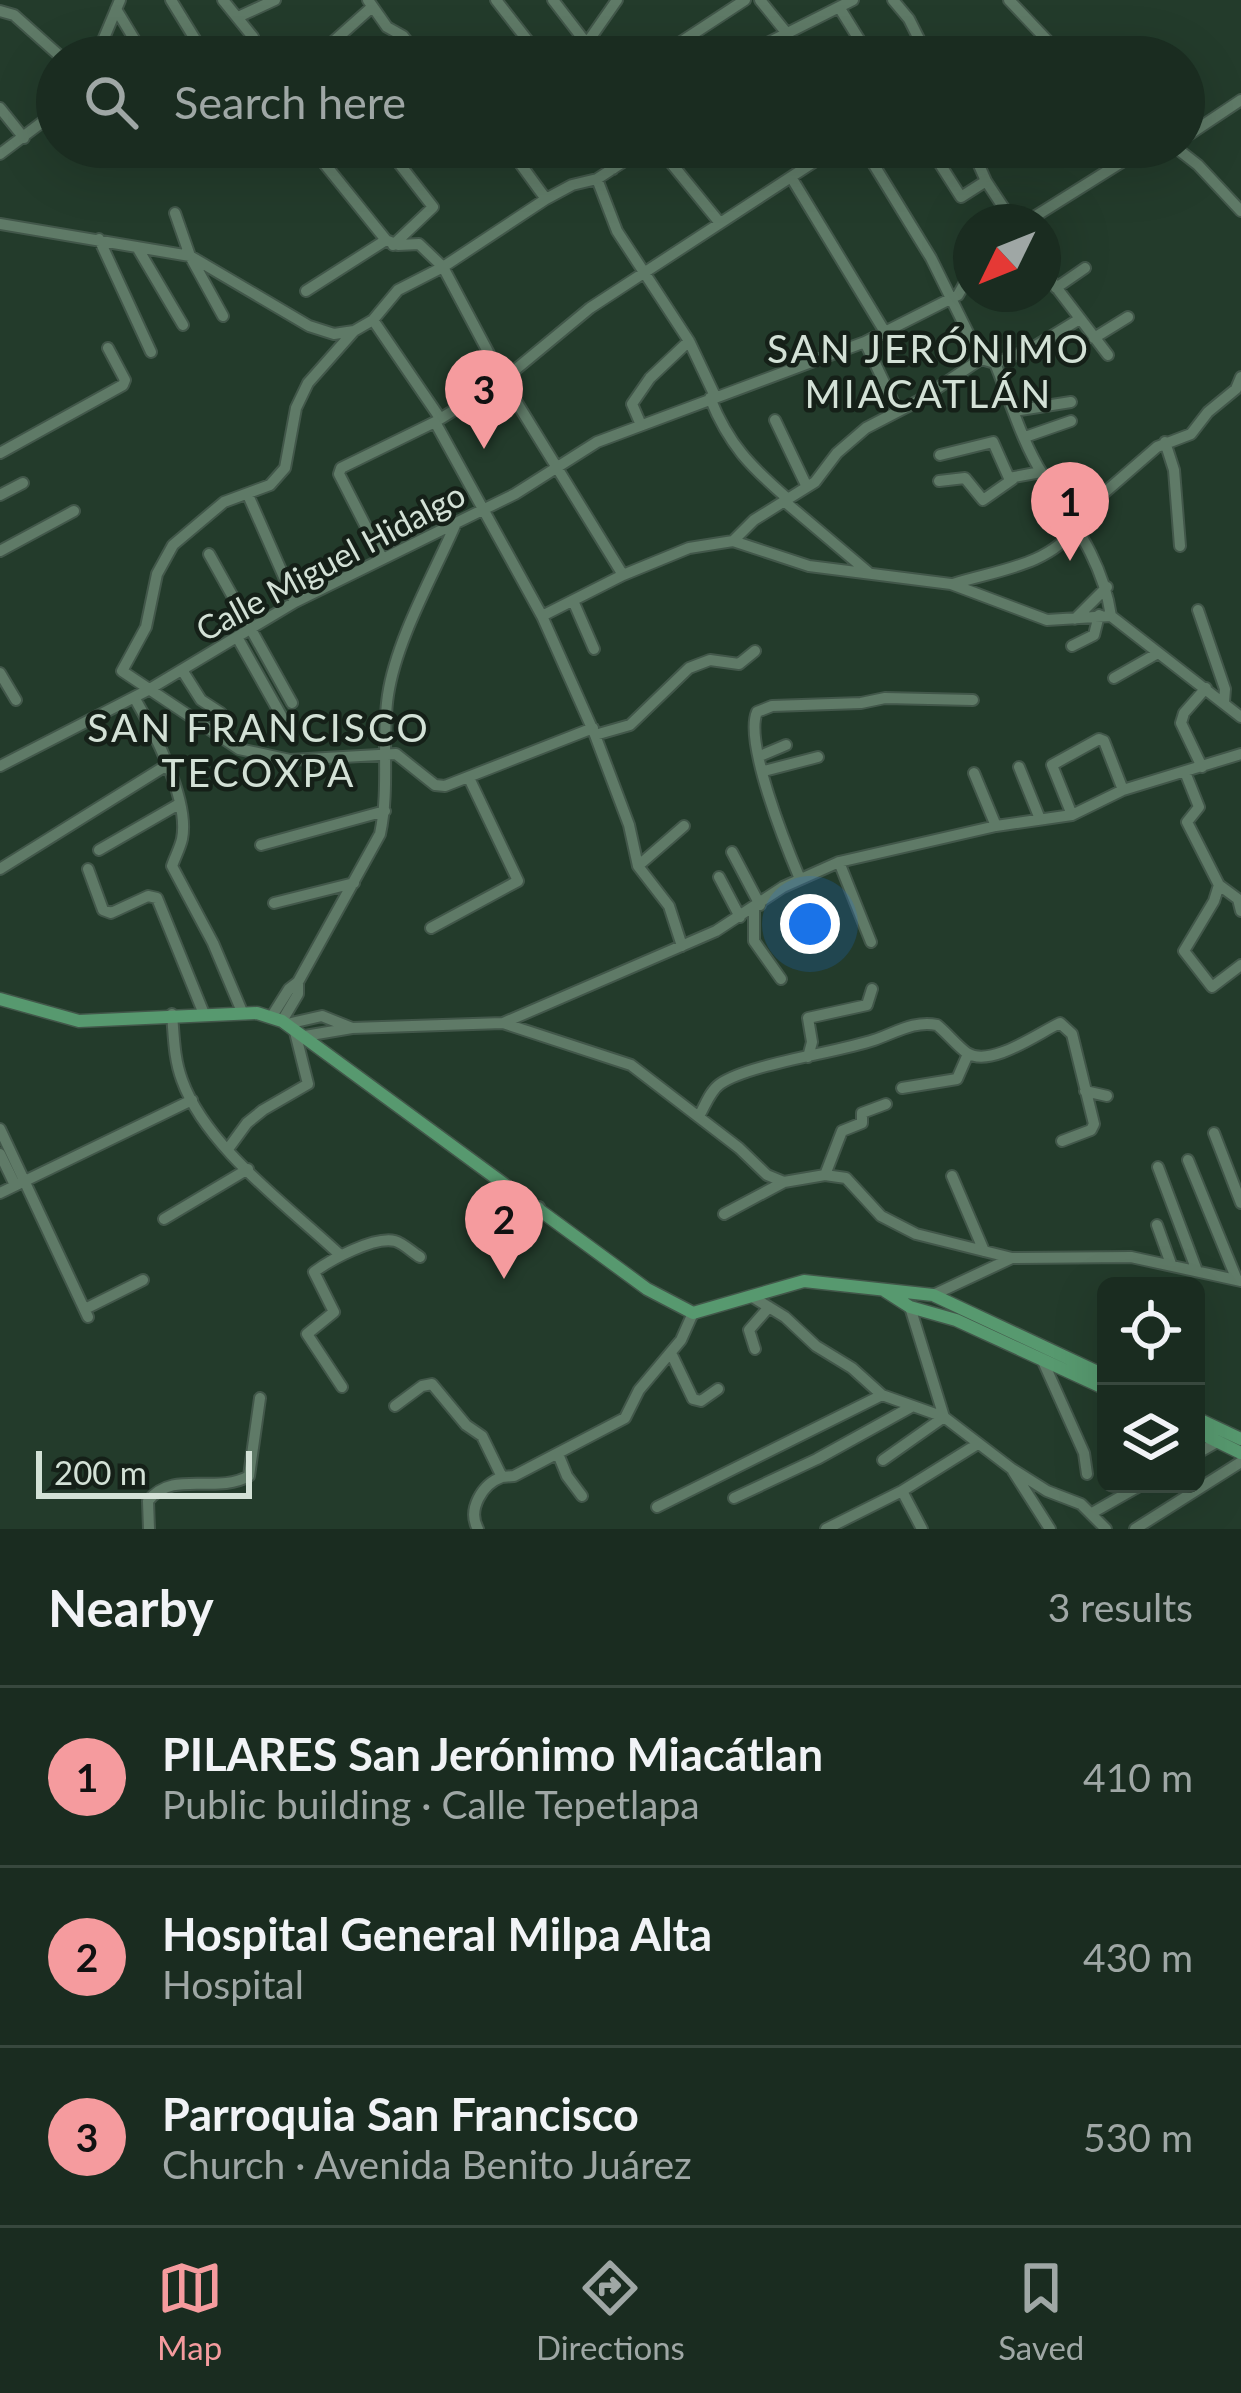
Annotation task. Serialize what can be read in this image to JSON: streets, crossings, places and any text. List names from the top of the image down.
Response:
{
  "streets": {
    "street": ["Calle Miguel Hidalgo"]
  },
  "districts": ["SAN JERÓNIMO MIACATLÁN", "SAN FRANCISCO TECOXPA"],
  "scale_bar": "200 m",
  "north": "bottom left",
  "page": {
    "search": "Search here",
    "pins": ["3", "1", "2"],
    "scale": "200 m",
    "heading": ["Nearby", "3 results"],
    "list": [
      {
        "mark": "1",
        "name": "PILARES San Jerónimo Miacátlan",
        "note": "Public building · Calle Tepetlapa",
        "value": "410 m"
      },
      {
        "mark": "2",
        "name": "Hospital General Milpa Alta",
        "note": "Hospital",
        "value": "430 m"
      },
      {
        "mark": "3",
        "name": "Parroquia San Francisco",
        "note": "Church · Avenida Benito Juárez",
        "value": "530 m"
      }
    ],
    "nav": ["Map", "Directions", "Saved"]
  }
}
